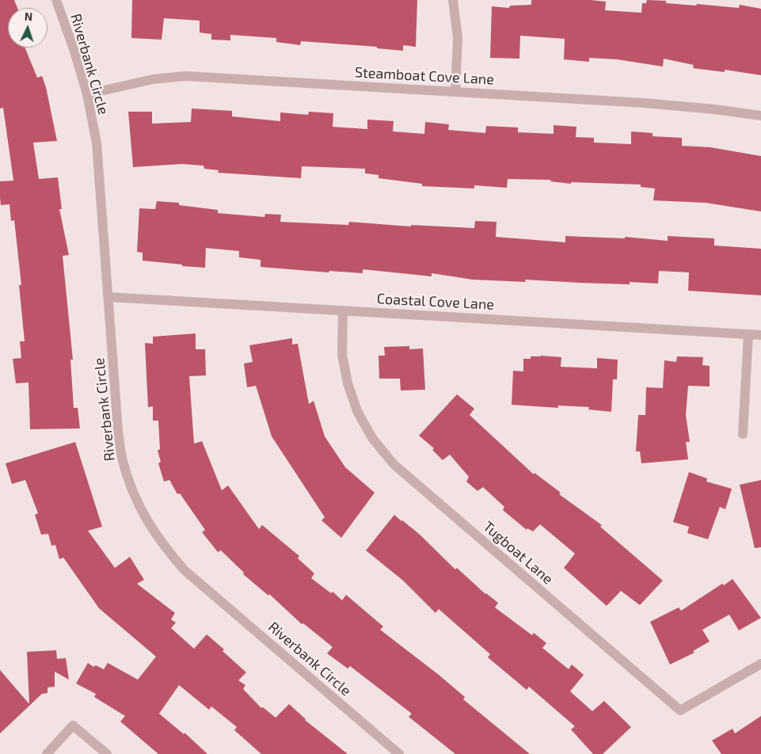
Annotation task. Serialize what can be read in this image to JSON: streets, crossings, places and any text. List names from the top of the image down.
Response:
{
  "streets": {
    "street": [
      "Riverbank Circle",
      "Steamboat Cove Lane",
      "Coastal Cove Lane",
      "Tugboat Lane"
    ]
  },
  "crossings": [
    ["Riverbank Circle", "Steamboat Cove Lane"],
    ["Riverbank Circle", "Coastal Cove Lane"],
    ["Coastal Cove Lane", "Tugboat Lane"]
  ],
  "north": "top"
}
